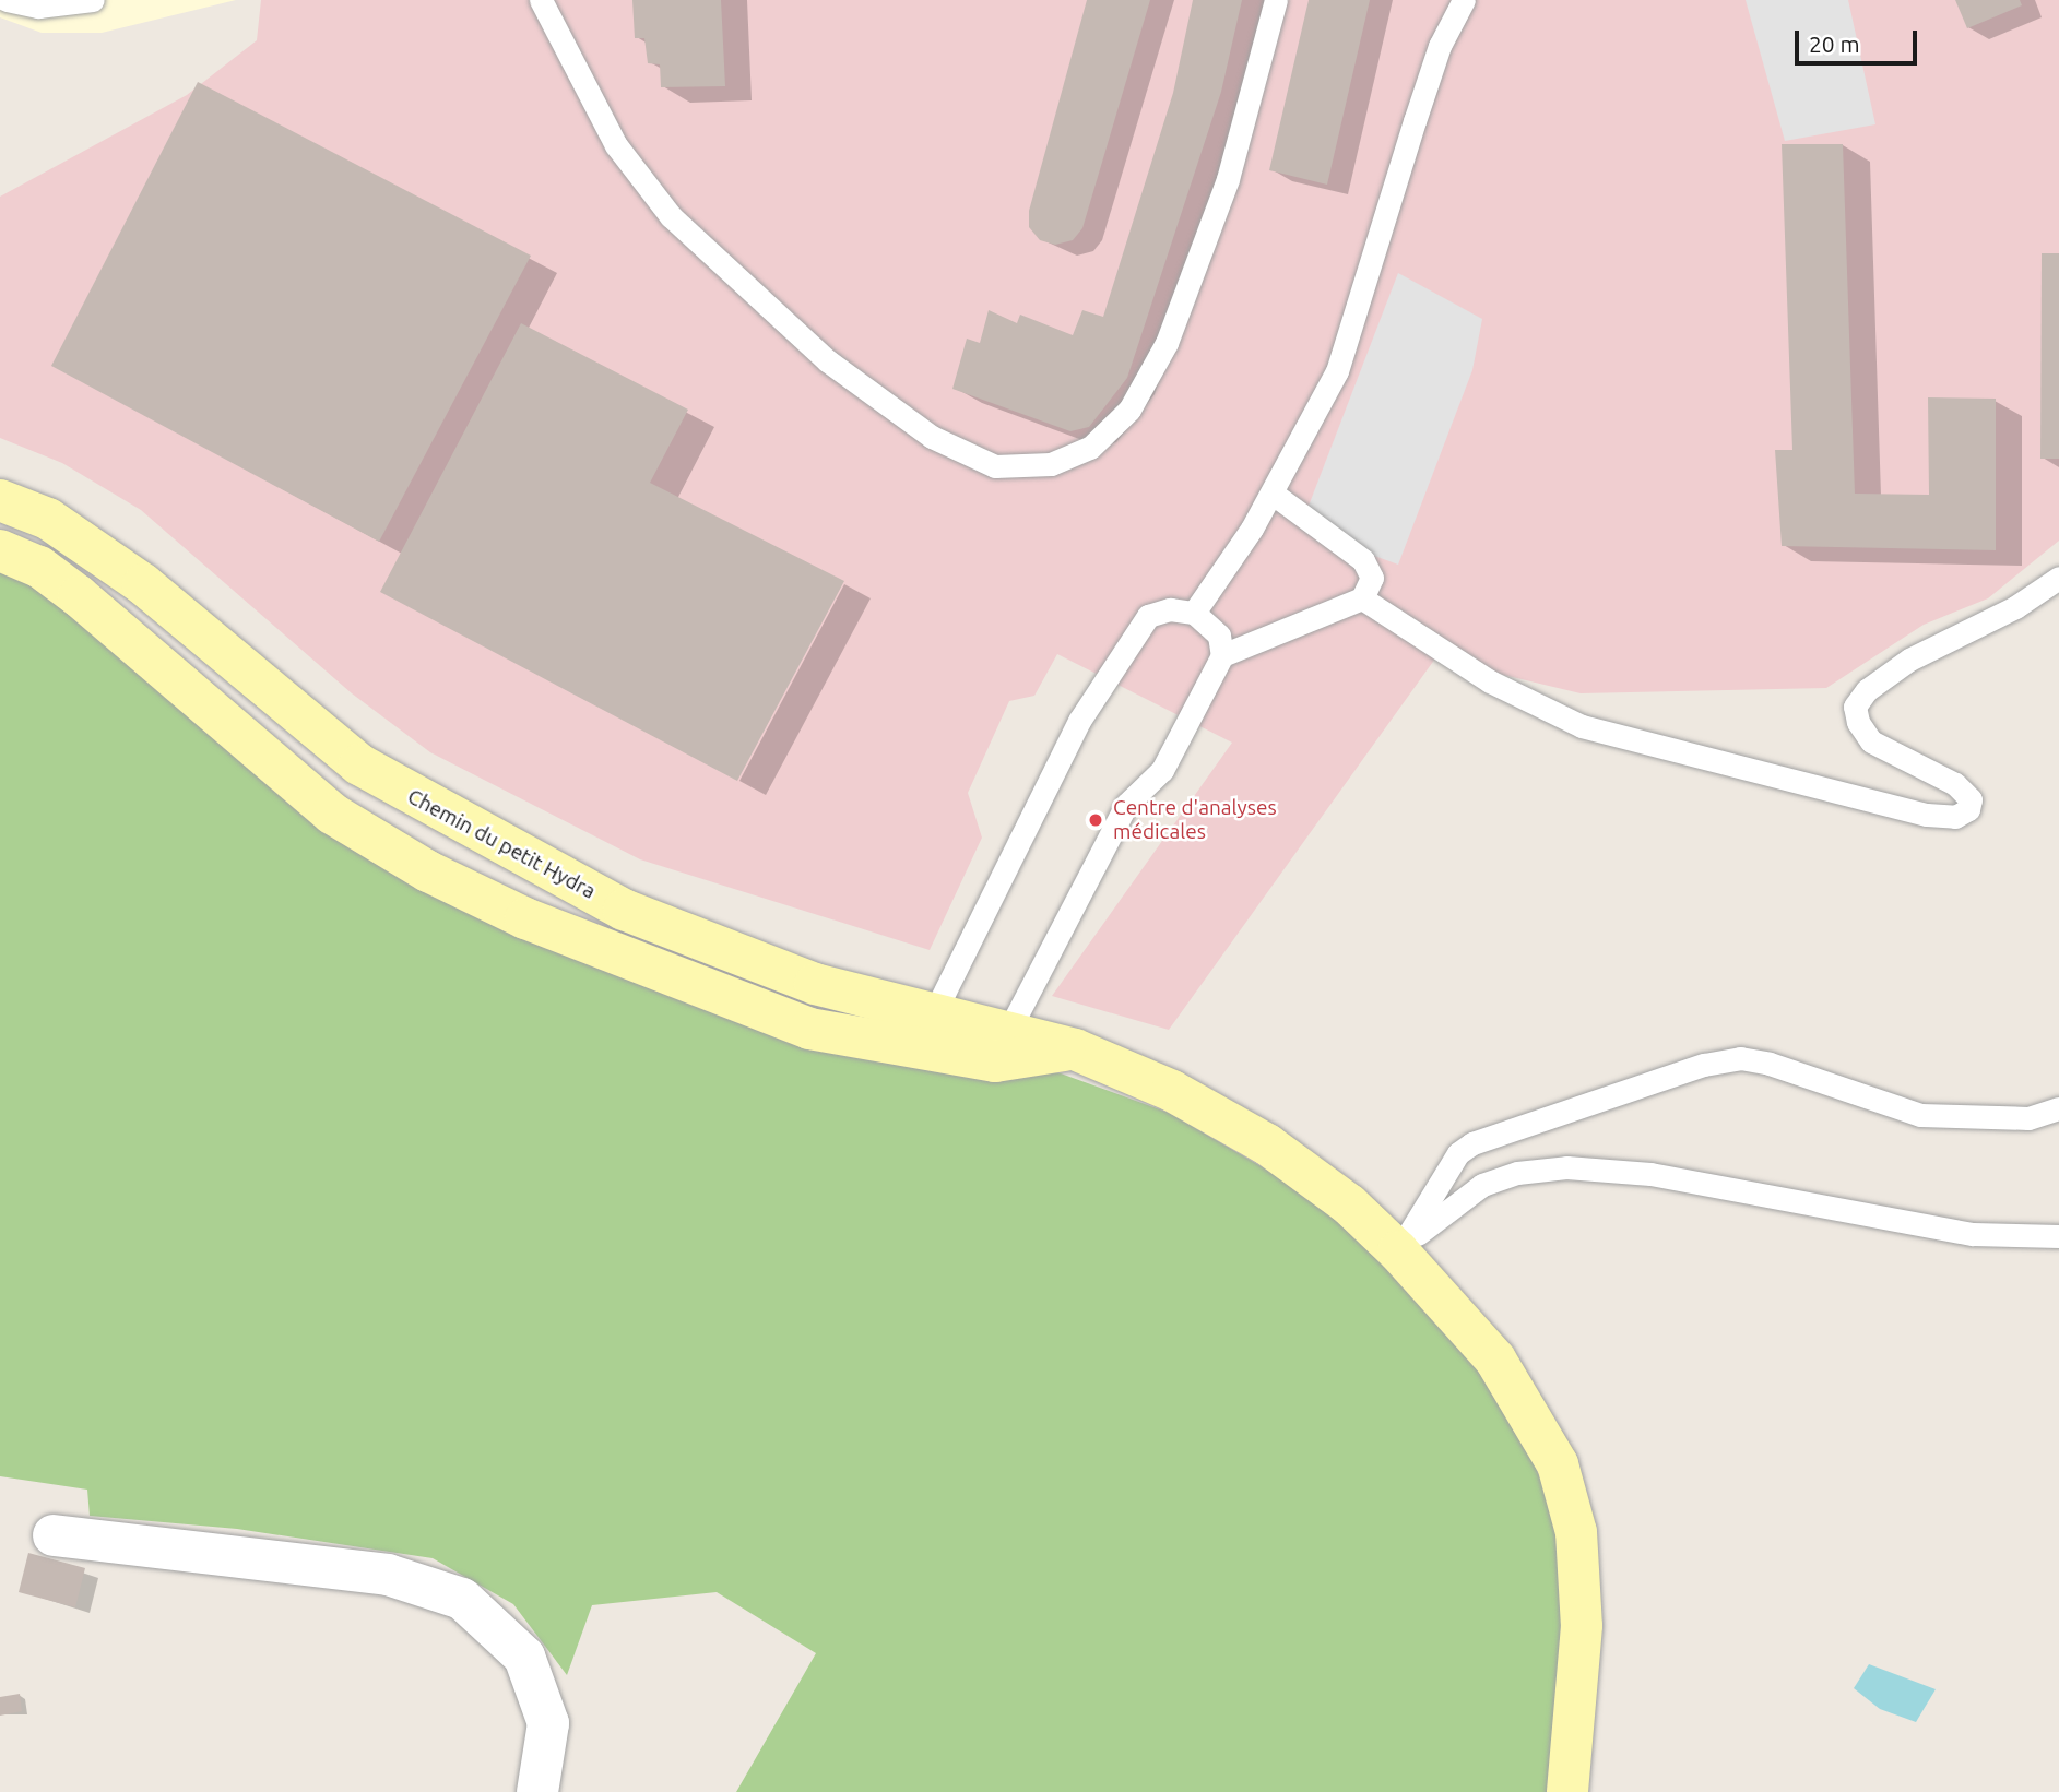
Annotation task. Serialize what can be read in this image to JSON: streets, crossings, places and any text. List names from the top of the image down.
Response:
{
  "streets": {
    "main road": ["Chemin du petit Hydra"]
  },
  "places": ["Centre d'analyses médicales"],
  "scale_bar": "20 m"
}
